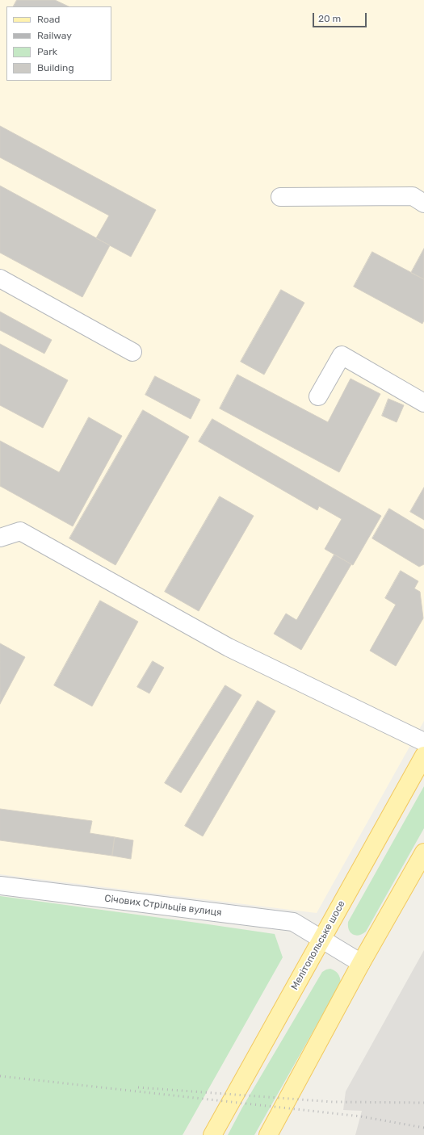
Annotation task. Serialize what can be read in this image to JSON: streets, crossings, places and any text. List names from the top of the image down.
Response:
{
  "streets": {
    "main road": ["Мелітопольське шосе"],
    "street": ["Січових Стрільців вулиця"]
  },
  "crossings": [
    ["Січових Стрільців вулиця", "Мелітопольське шосе"]
  ],
  "legend": [
    "Road",
    "Railway",
    "Park",
    "Building"
  ],
  "scale_bar": "20 m"
}
